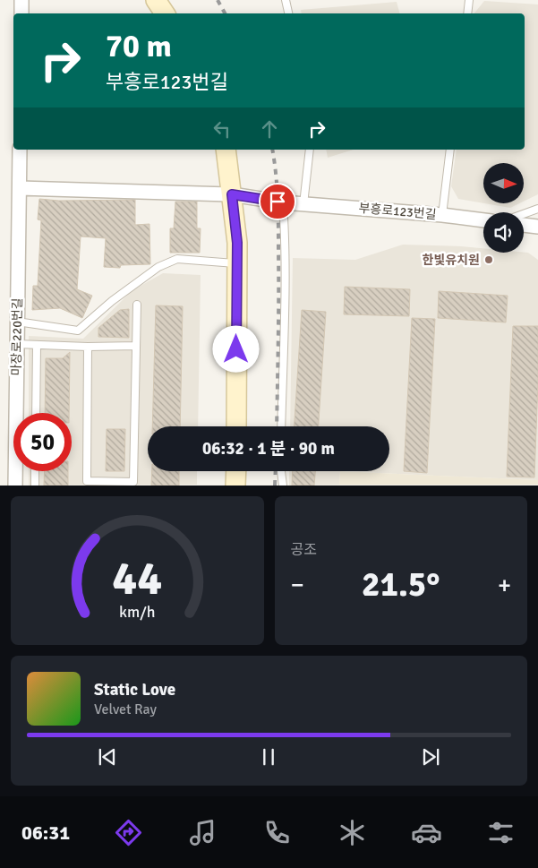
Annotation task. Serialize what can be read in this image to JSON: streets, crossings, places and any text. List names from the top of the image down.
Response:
{
  "streets": {
    "street": ["부흥로123번길", "마장로220번길"]
  },
  "places": ["한빛유치원"],
  "north": "right",
  "page": {
    "turn": ["70 m", "부흥로123번길"],
    "limit": "50",
    "trip": "06:32 · 1 분 · 90 m",
    "tile": "공조",
    "heat": ["−", "21.5°", "+"],
    "song": ["Static Love", "Velvet Ray"],
    "tabs": "06:31",
    "gauge": ["44", "km/h"]
  }
}
